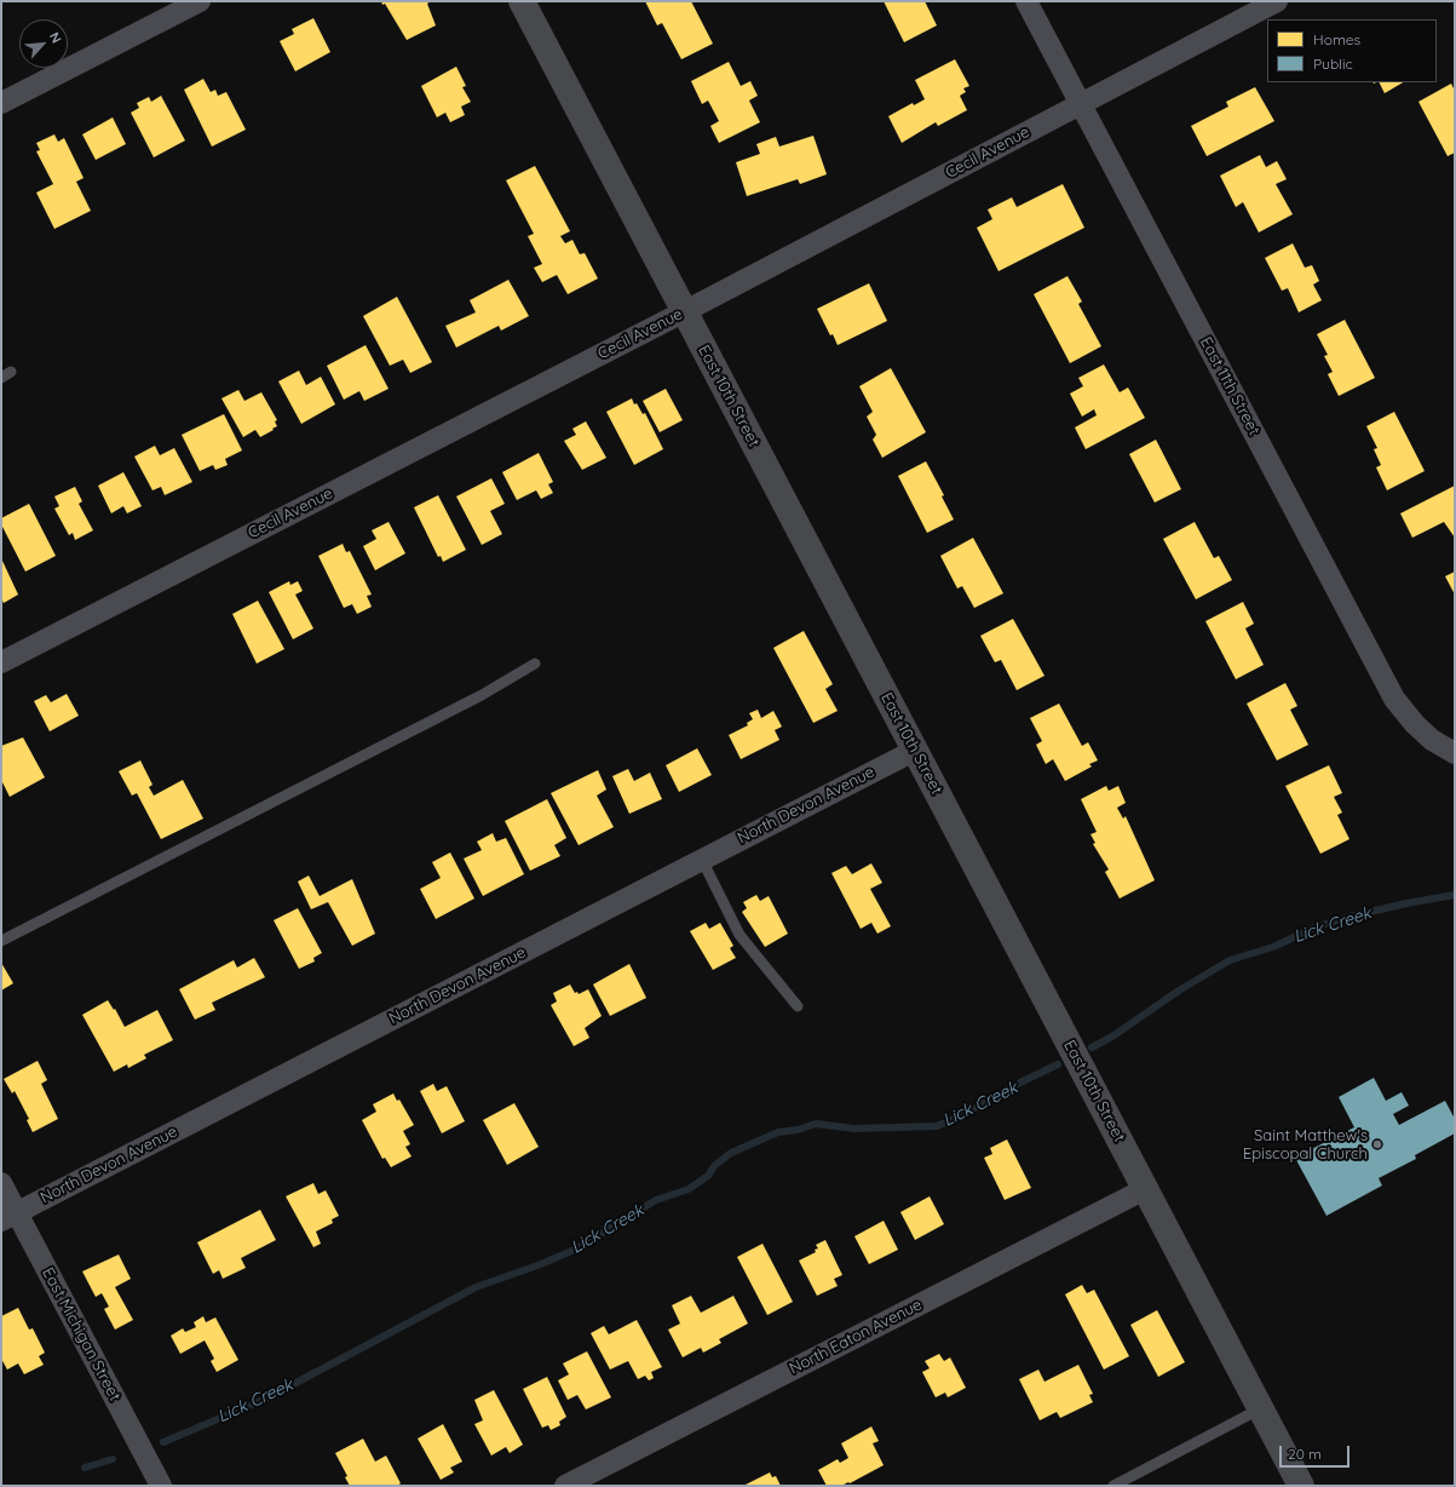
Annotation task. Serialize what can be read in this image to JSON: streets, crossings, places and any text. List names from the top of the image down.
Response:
{
  "streets": {
    "main road": ["East 10th Street"],
    "street": [
      "Cecil Avenue",
      "East 11th Street",
      "North Devon Avenue",
      "East Michigan Street",
      "North Eaton Avenue"
    ]
  },
  "crossings": [
    ["Cecil Avenue", "East 11th Street"],
    ["Cecil Avenue", "East 10th Street"],
    ["East 10th Street", "North Devon Avenue"],
    ["East 10th Street", "North Eaton Avenue"],
    ["North Devon Avenue", "East Michigan Street"]
  ],
  "water": ["Lick Creek"],
  "places": ["Saint Matthew's Episcopal Church"],
  "legend": ["Homes", "Public"],
  "scale_bar": "20 m",
  "north": "top right"
}
